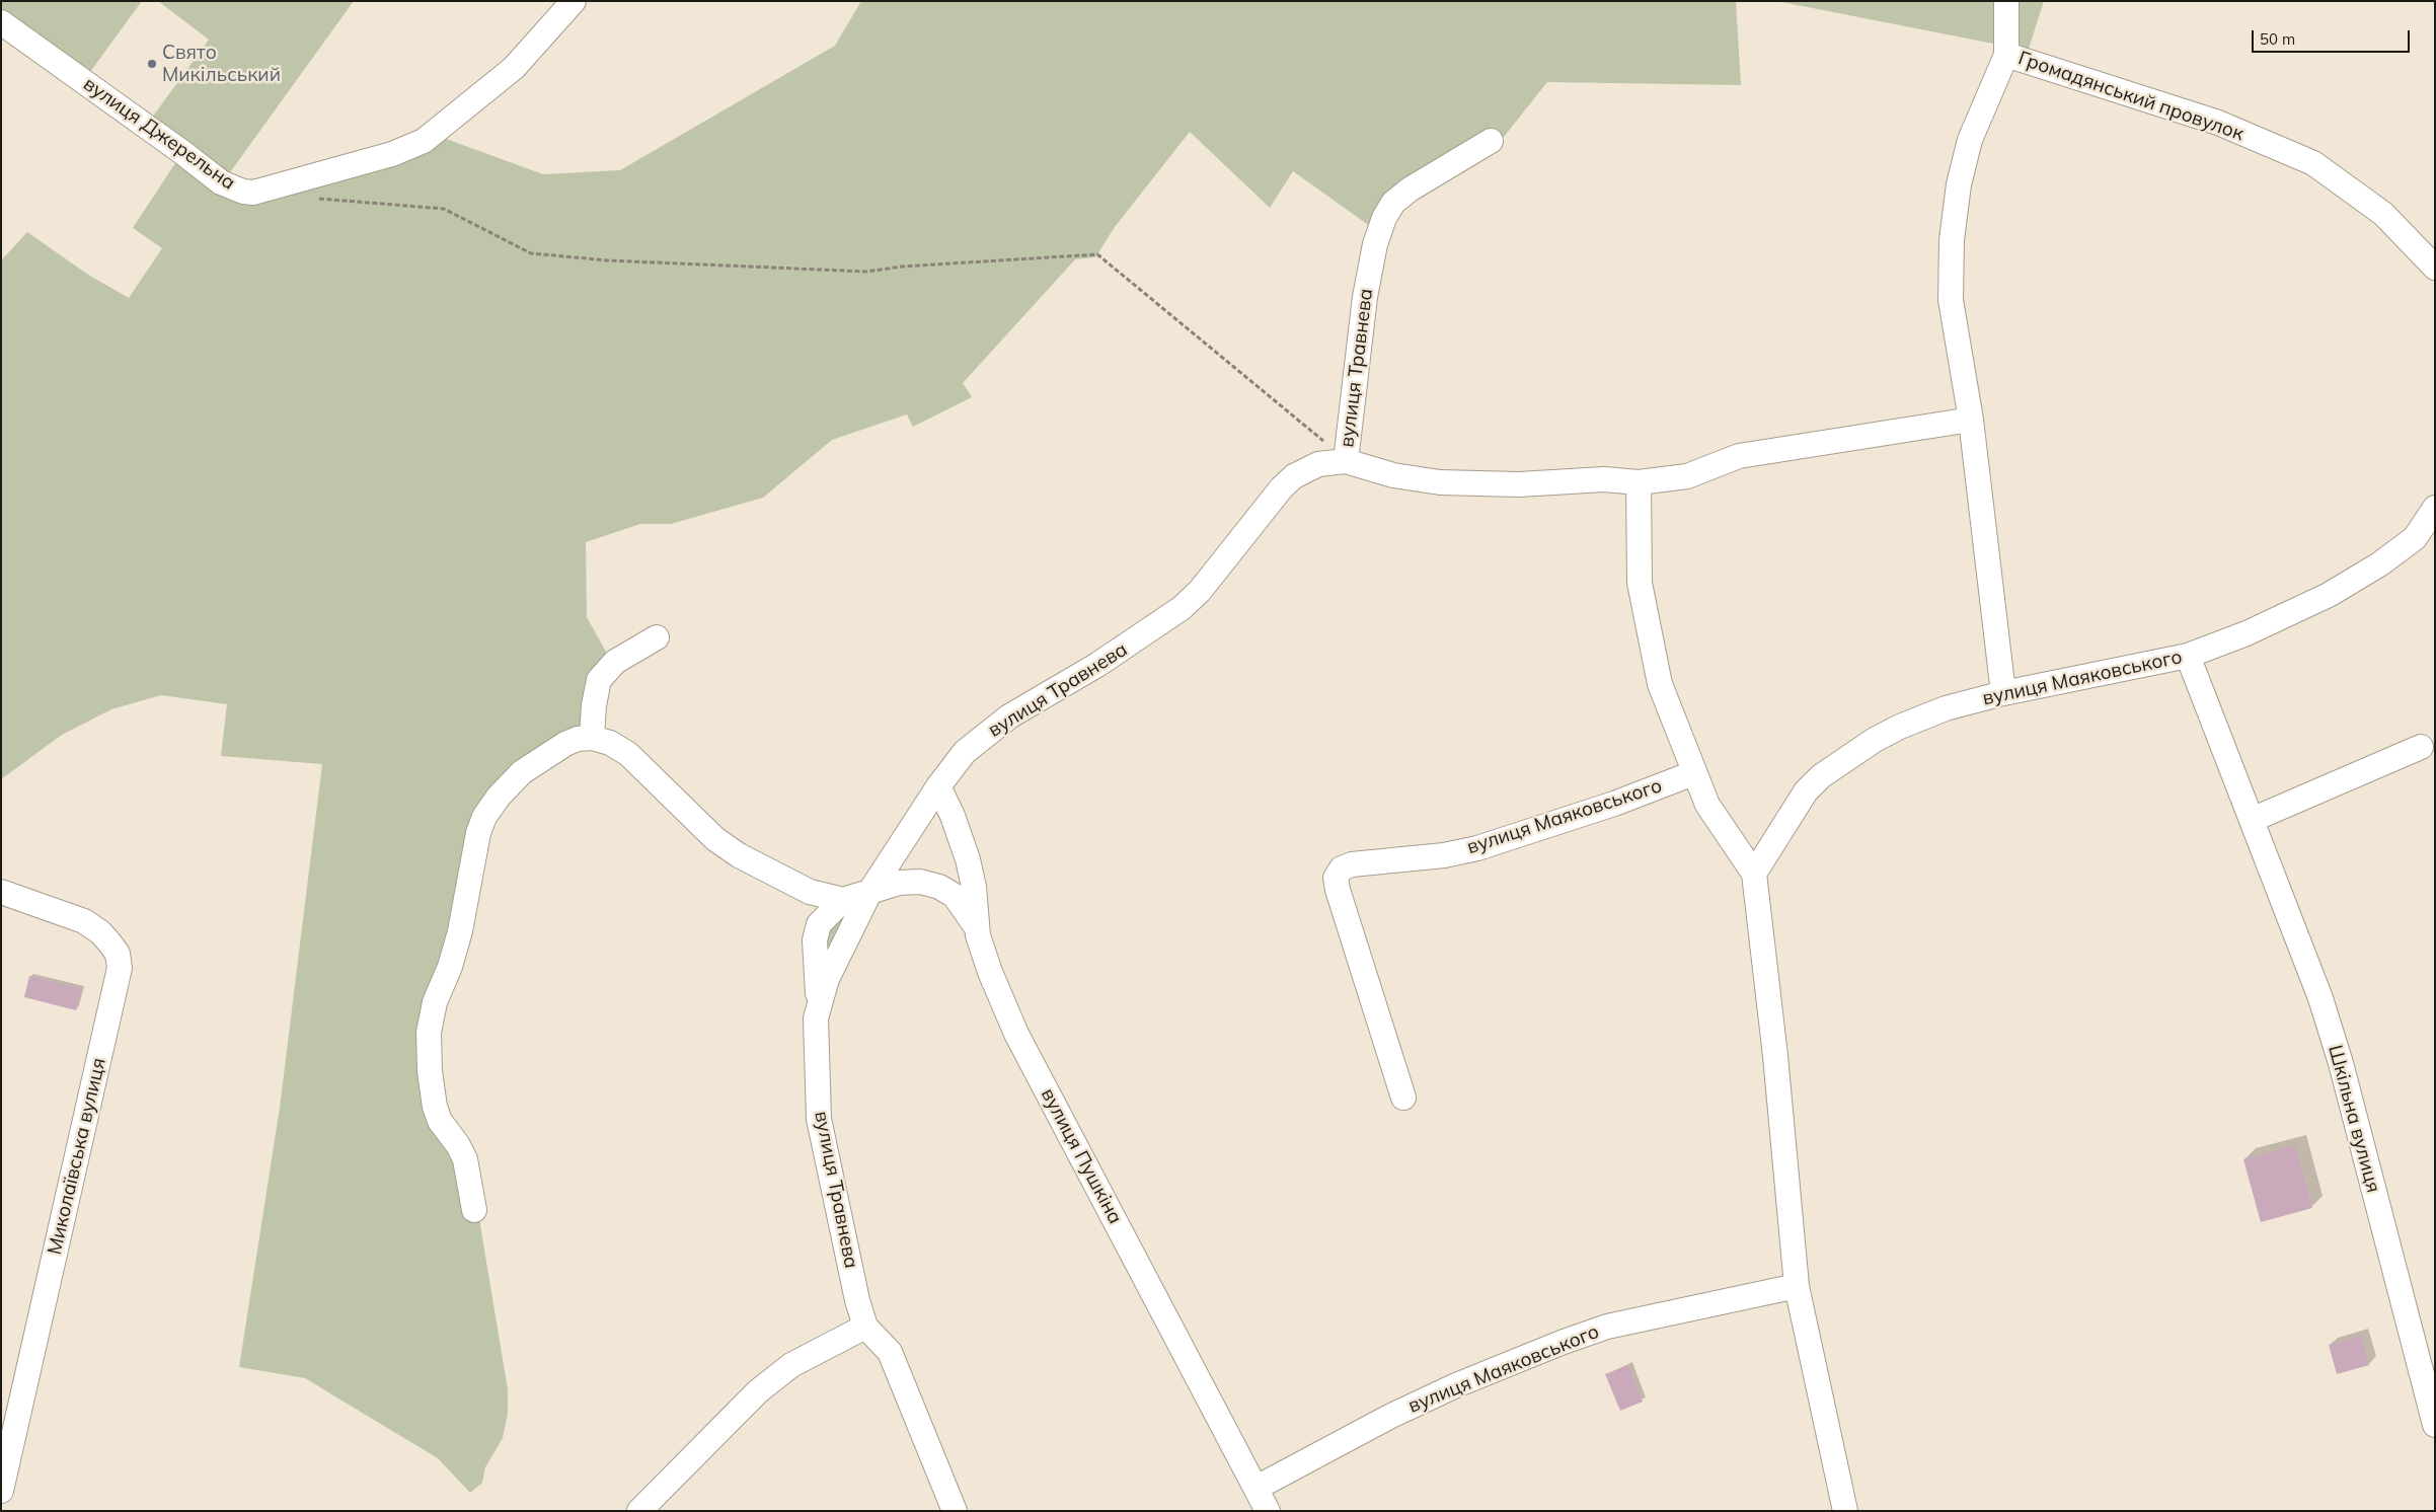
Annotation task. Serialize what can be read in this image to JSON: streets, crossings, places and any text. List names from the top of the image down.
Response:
{
  "streets": {
    "street": [
      "Громадянський провулок",
      "вулиця Джерельна",
      "вулиця Травнева",
      "вулиця Маяковського",
      "Шкільна вулиця",
      "Миколаївська вулиця",
      "вулиця Пушкіна"
    ]
  },
  "crossings": [
    ["Громадянський провулок", "вулиця Маяковського"],
    ["вулиця Травнева", "вулиця Пушкіна"],
    ["вулиця Маяковського", "Шкільна вулиця"],
    ["вулиця Маяковського", "вулиця Пушкіна"]
  ],
  "places": ["Свято Микільський"],
  "scale_bar": "50 m"
}
